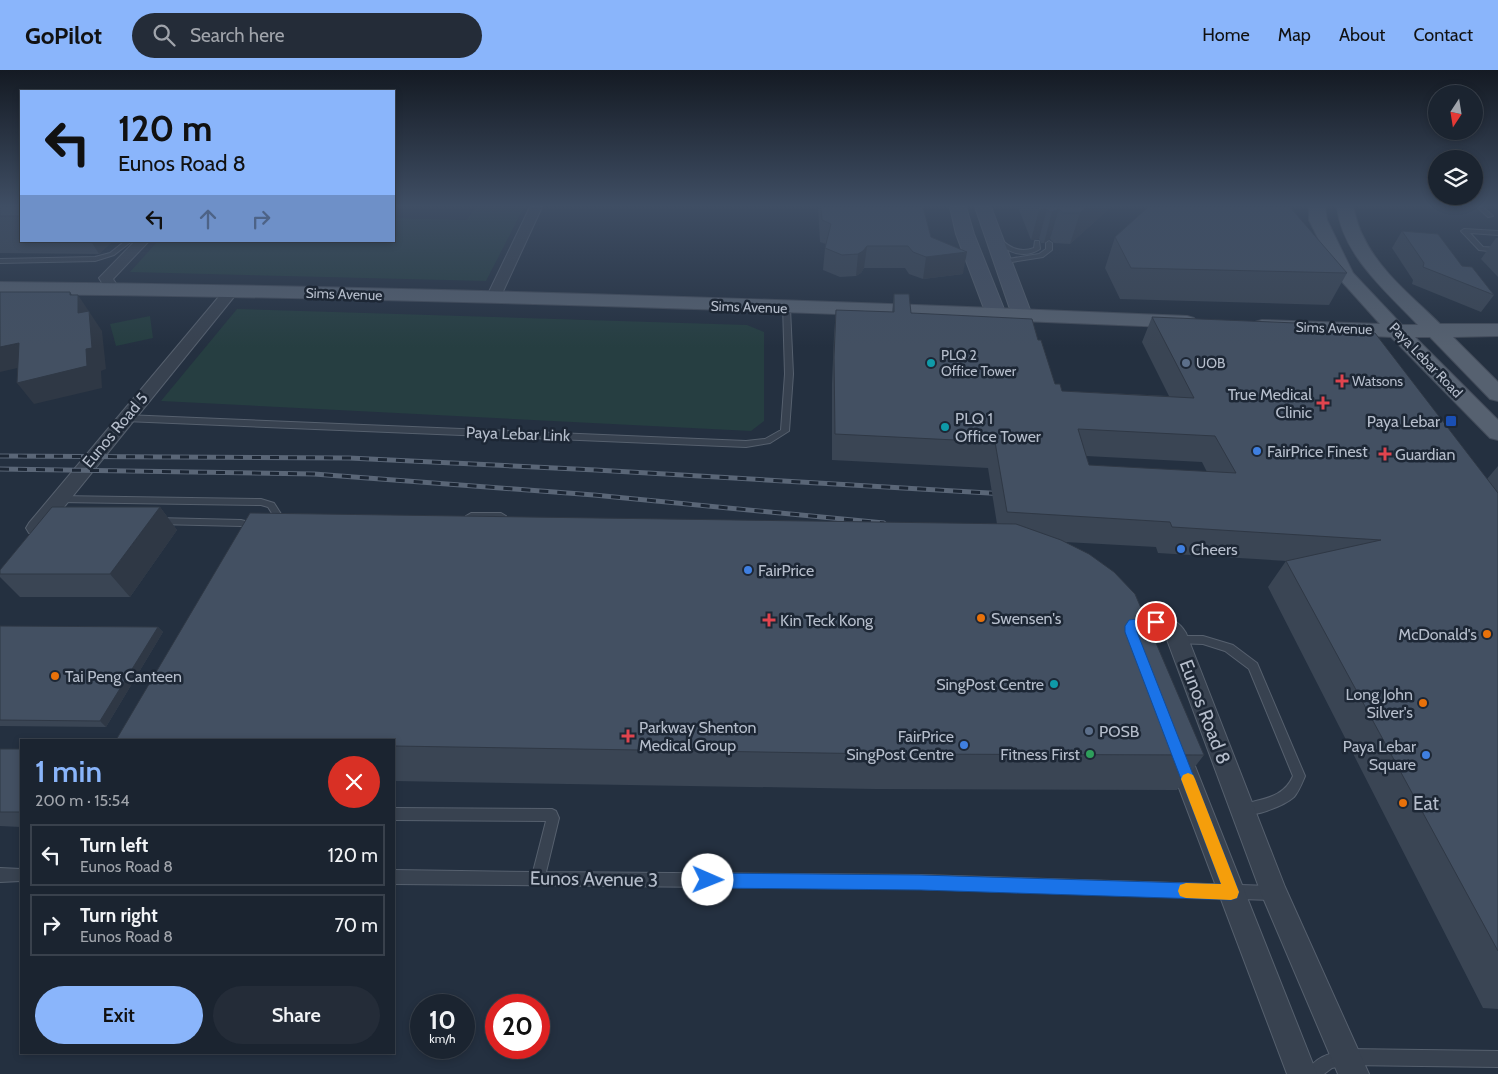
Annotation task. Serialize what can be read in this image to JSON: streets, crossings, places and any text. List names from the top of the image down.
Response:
{
  "streets": {
    "main road": ["Sims Avenue", "Paya Lebar Road"],
    "street": ["Eunos Road 5", "Eunos Road 8"],
    "lane": ["Paya Lebar Link", "Eunos Avenue 3"]
  },
  "crossings": [
    ["Sims Avenue", "Paya Lebar Road"],
    ["Sims Avenue", "Eunos Road 5"],
    ["Sims Avenue", "Paya Lebar Link"],
    ["Eunos Road 5", "Paya Lebar Link"],
    ["Eunos Road 8", "Eunos Avenue 3"]
  ],
  "places": {
    "other": [
      "PLQ 2 Office Tower",
      "UOB",
      "PLQ 1 Office Tower",
      "FairPrice Finest",
      "Cheers",
      "FairPrice",
      "Swensen's",
      "McDonald's",
      "Tai Peng Canteen",
      "SingPost Centre",
      "Long John Silver's",
      "POSB",
      "FairPrice SingPost Centre",
      "Fitness First",
      "Paya Lebar Square",
      "Eat"
    ],
    "health": [
      "Watsons",
      "True Medical Clinic",
      "Guardian",
      "Kin Teck Kong",
      "Parkway Shenton Medical Group"
    ],
    "transit": ["Paya Lebar"]
  },
  "north": "bottom",
  "page": {
    "header": "GoPilot",
    "search": "Search here",
    "nav": [
      "Home",
      "Map",
      "About",
      "Contact"
    ],
    "turn": ["120 m", "Eunos Road 8"],
    "heading": ["1 min", "200 m · 15:54"],
    "list": [
      {
        "name": "Turn left",
        "note": "Eunos Road 8",
        "value": "120 m"
      },
      {
        "name": "Turn right",
        "note": "Eunos Road 8",
        "value": "70 m"
      }
    ],
    "buttons": ["Exit", "Share"],
    "speed": "10 km/h",
    "limit": "20"
  }
}
